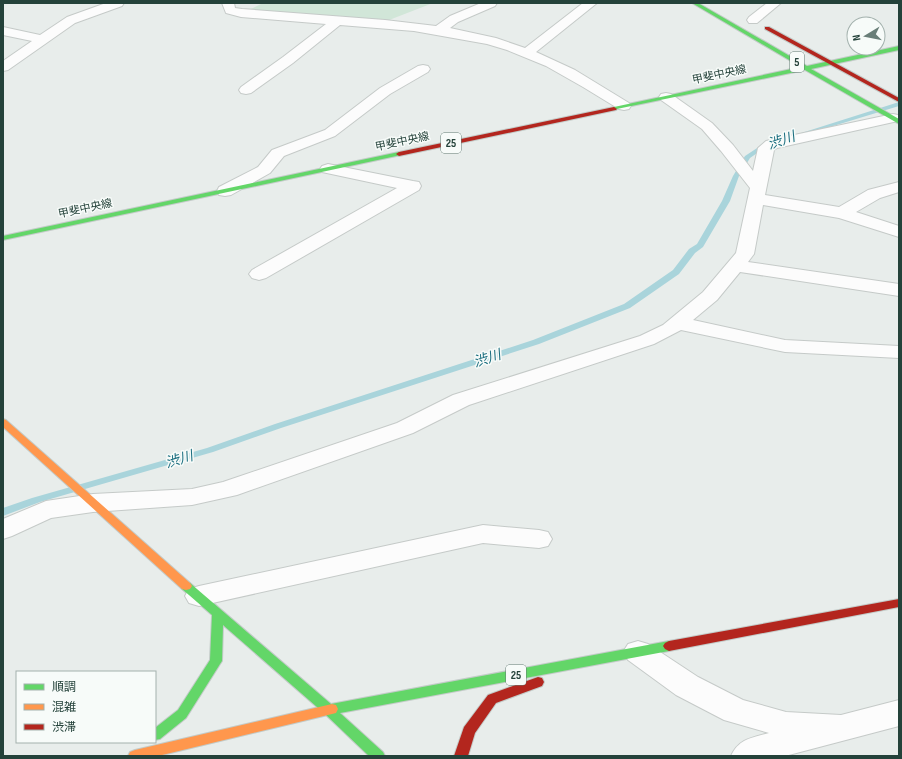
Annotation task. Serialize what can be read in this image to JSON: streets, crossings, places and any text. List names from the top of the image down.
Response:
{
  "streets": {
    "main road": ["5", "甲斐中央線", "25"]
  },
  "crossings": [
    ["5", "甲斐中央線"]
  ],
  "water": ["渋川"],
  "legend": ["順調", "混雑", "渋滞"],
  "north": "left"
}
